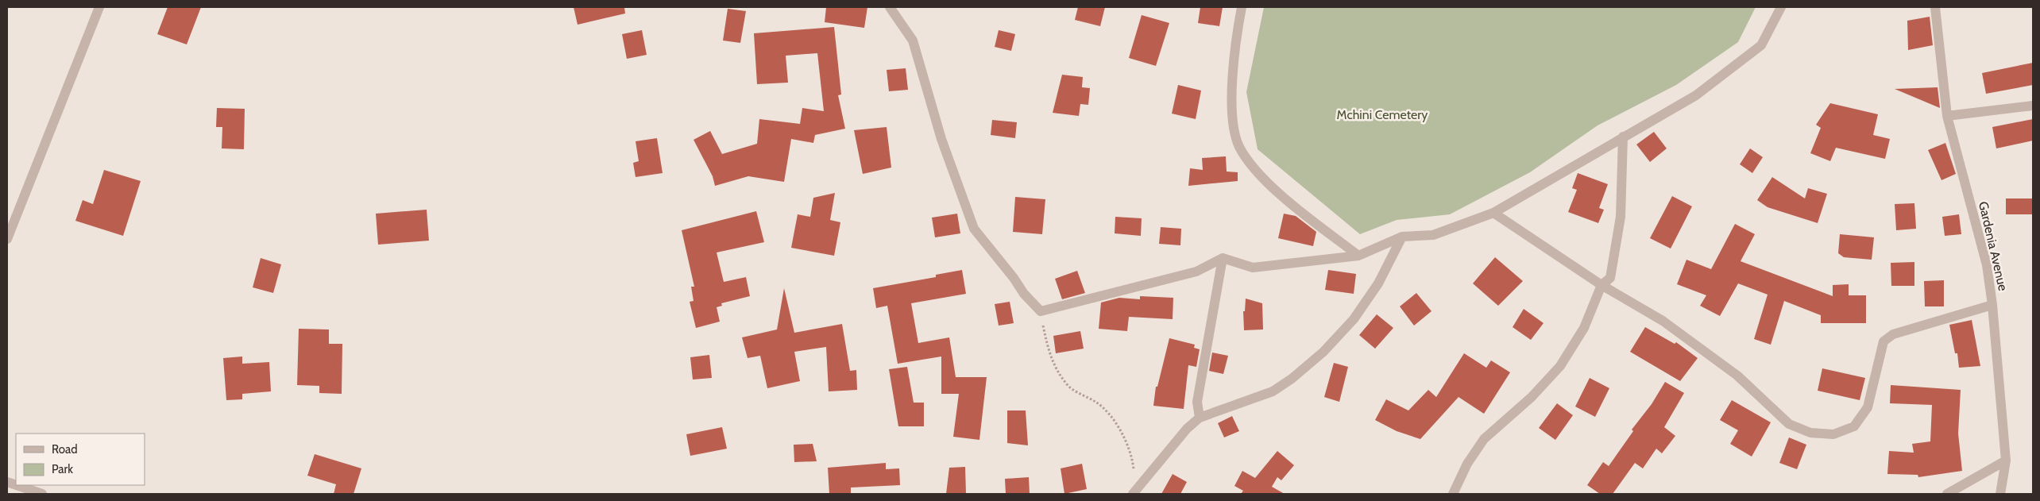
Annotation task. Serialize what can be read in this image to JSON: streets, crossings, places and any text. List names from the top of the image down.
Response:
{
  "streets": {
    "street": ["Gardenia Avenue"]
  },
  "parks": ["Mchini Cemetery"],
  "legend": ["Road", "Park"]
}
